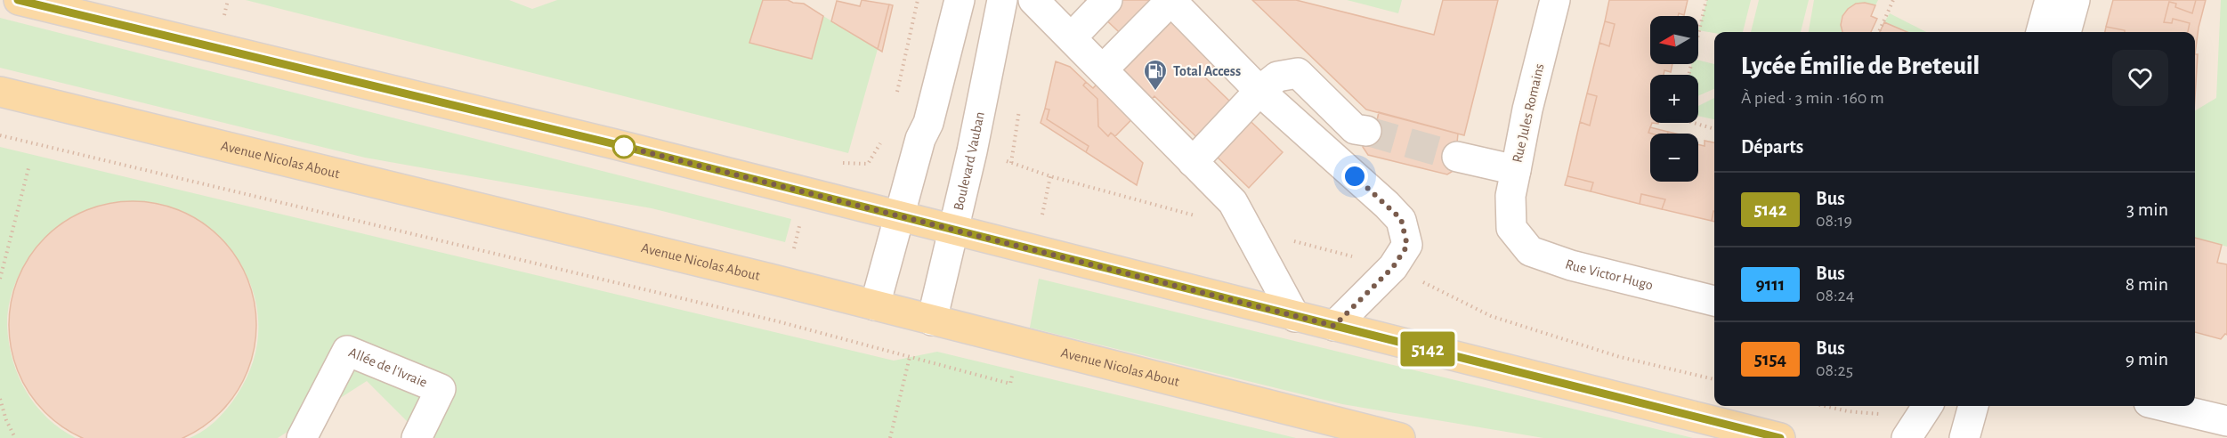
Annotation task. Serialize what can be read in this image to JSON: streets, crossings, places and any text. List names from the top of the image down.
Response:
{
  "streets": {
    "main road": ["Avenue Nicolas About"],
    "street": [
      "Rue Jules Romains",
      "Boulevard Vauban",
      "Rue Victor Hugo",
      "Allée de l'Ivraie"
    ]
  },
  "crossings": [
    ["Rue Jules Romains", "Rue Victor Hugo"],
    ["Avenue Nicolas About", "Boulevard Vauban"]
  ],
  "places": {
    "fuel station": ["Total Access"]
  },
  "lines": ["bus line 5142"],
  "north": "left",
  "page": {
    "on_map": "5142",
    "map_buttons": ["+", "−"],
    "heading": [
      ["Lycée Émilie de Breteuil", "À pied · 3 min · 160 m"],
      "Départs"
    ],
    "list": [
      {
        "mark": "5142",
        "name": "Bus",
        "note": "08:19",
        "value": "3 min"
      },
      {
        "mark": "9111",
        "name": "Bus",
        "note": "08:24",
        "value": "8 min"
      },
      {
        "mark": "5154",
        "name": "Bus",
        "note": "08:25",
        "value": "9 min"
      }
    ]
  }
}
